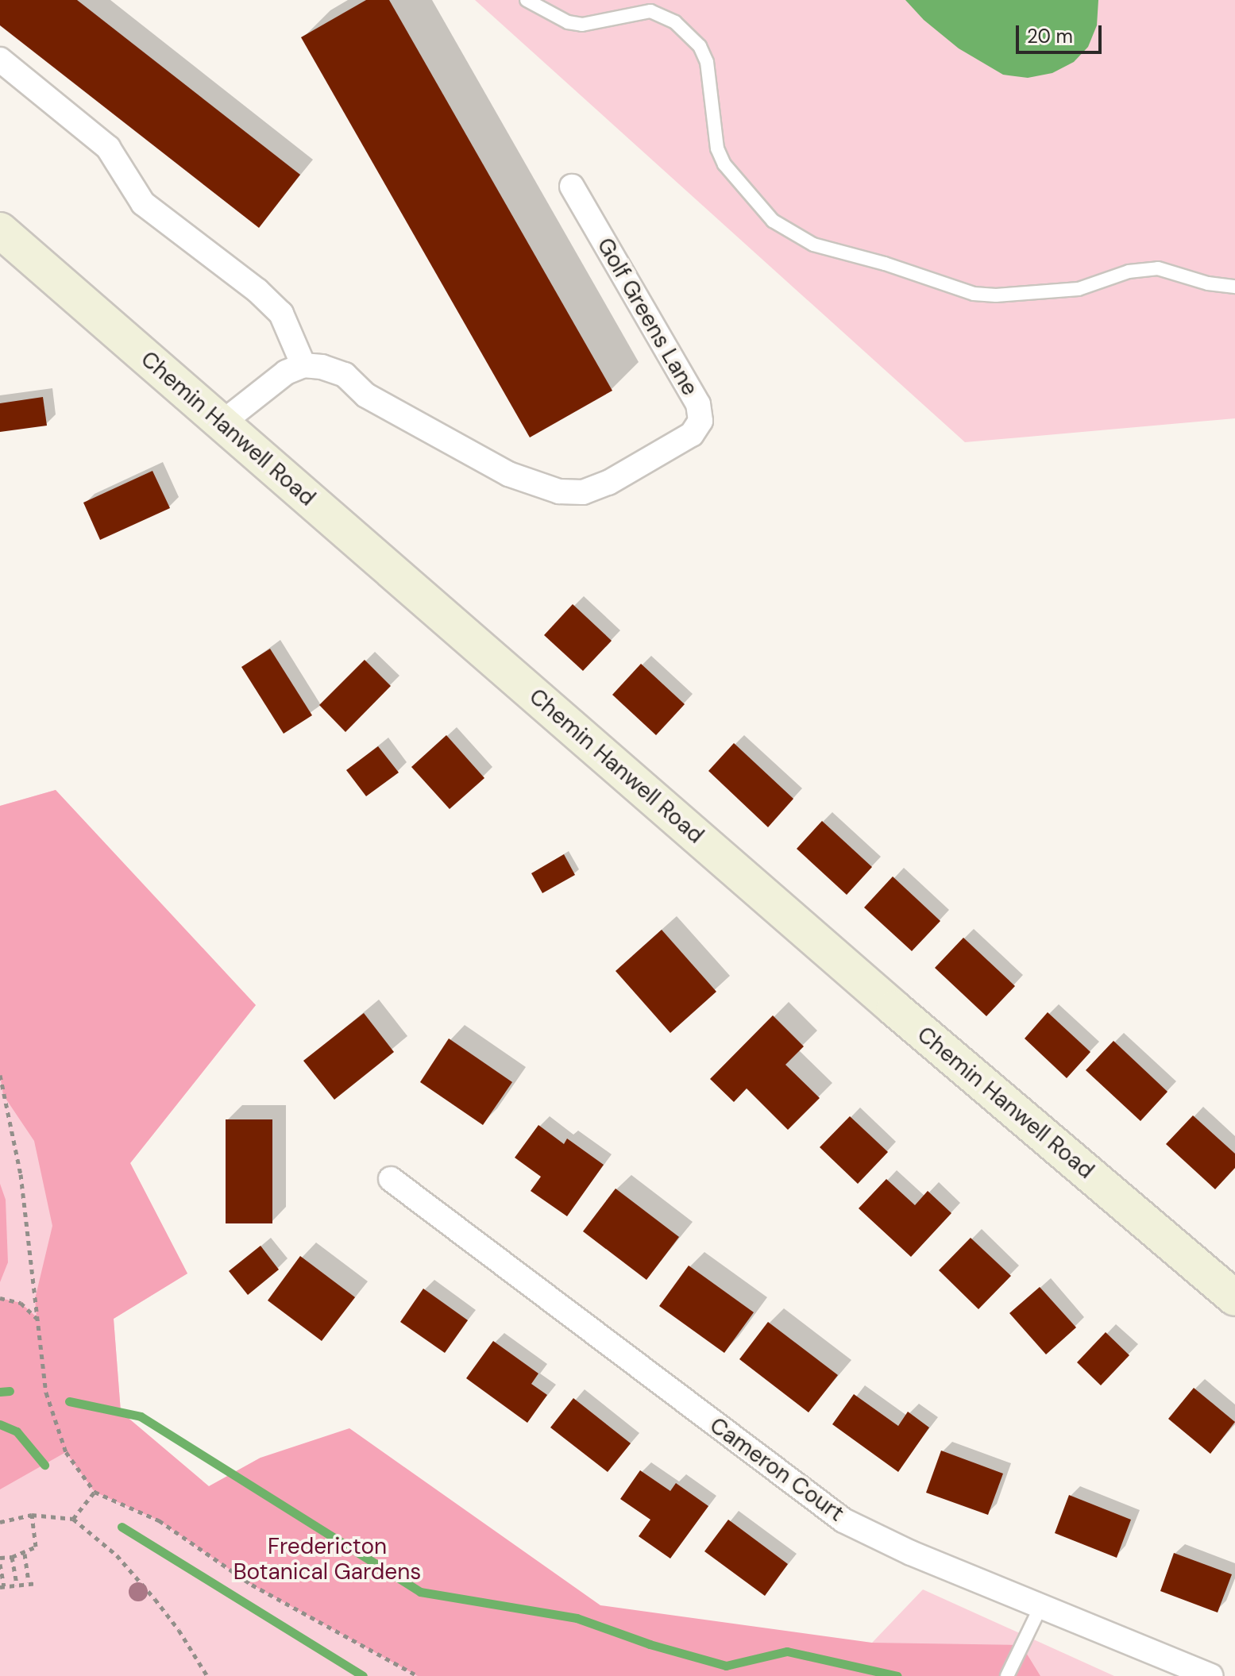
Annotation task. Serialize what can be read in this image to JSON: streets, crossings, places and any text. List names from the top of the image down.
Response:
{
  "streets": {
    "main road": ["Chemin Hanwell Road"],
    "street": ["Golf Greens Lane", "Cameron Court"]
  },
  "parks": ["Fredericton Botanical Gardens"],
  "scale_bar": "20 m"
}
